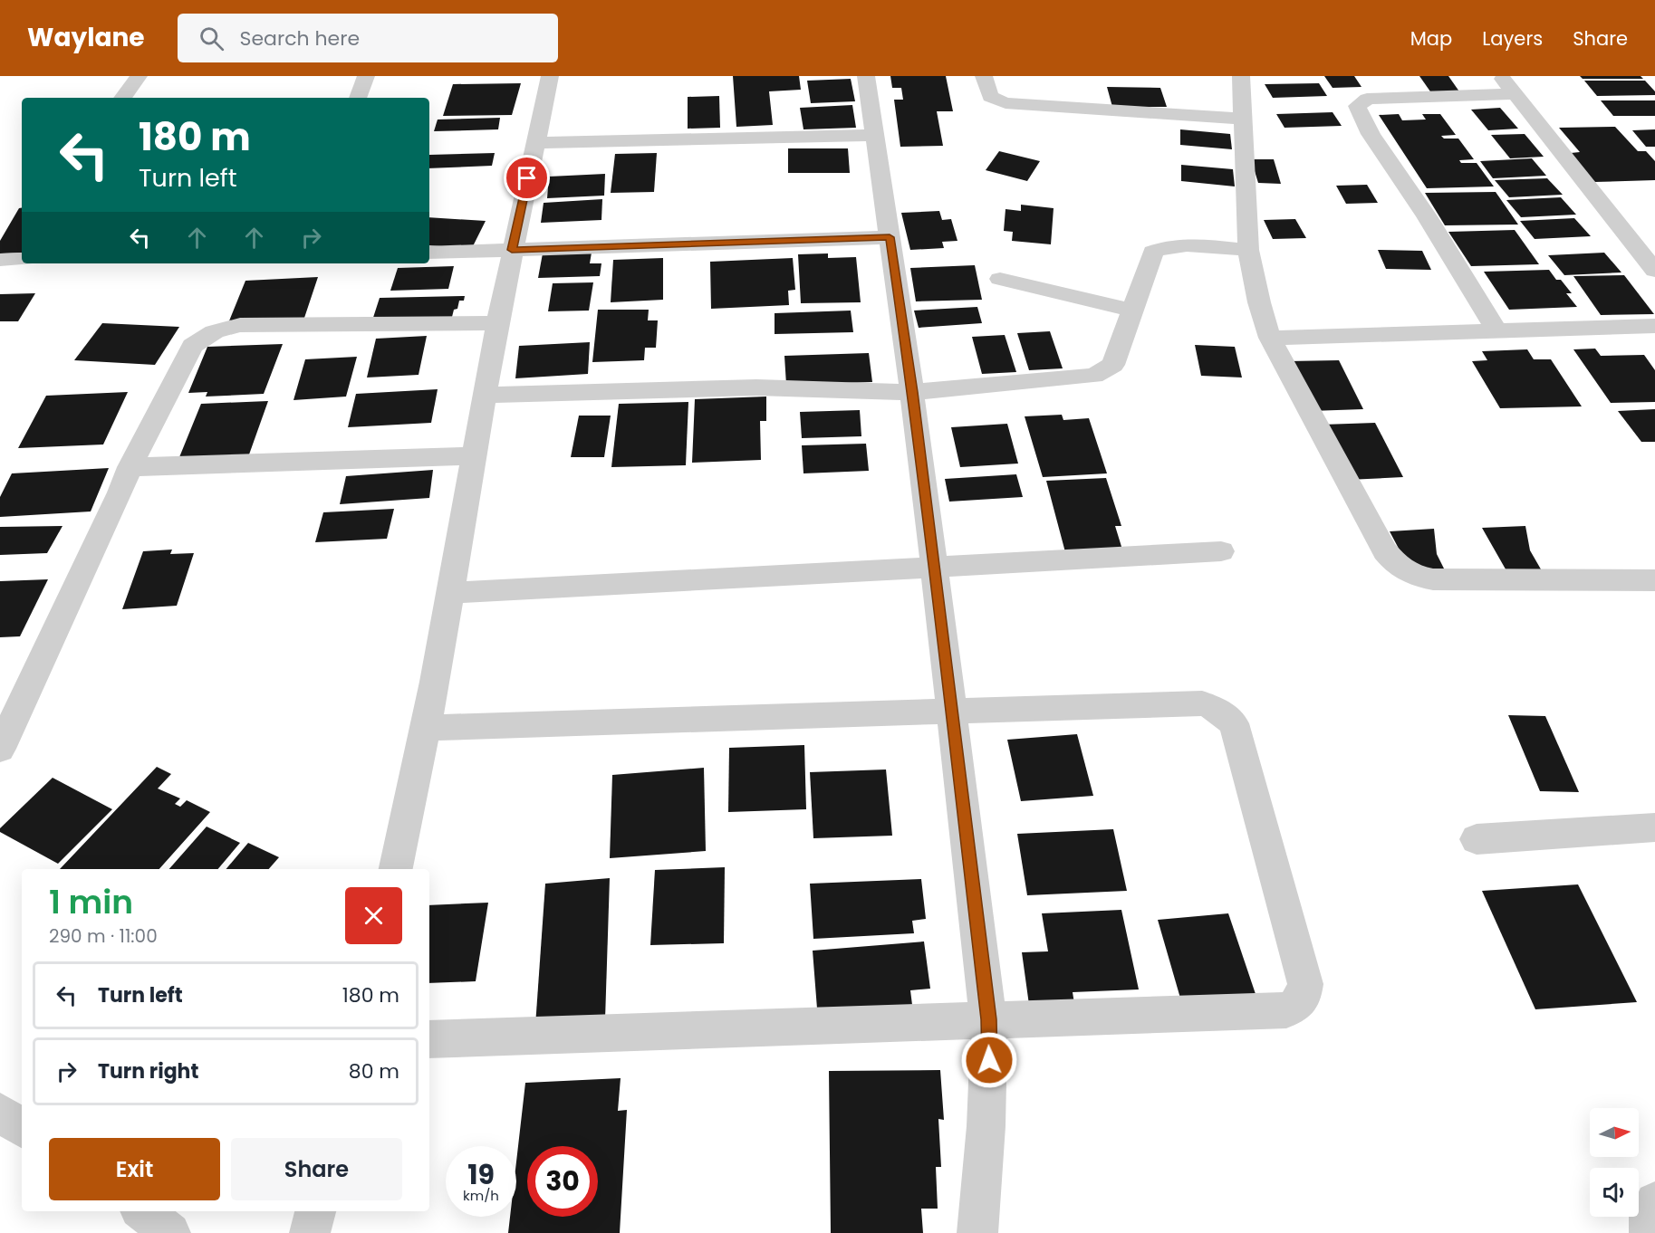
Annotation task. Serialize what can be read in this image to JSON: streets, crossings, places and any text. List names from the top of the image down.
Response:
{
  "north": "right",
  "page": {
    "header": "Waylane",
    "search": "Search here",
    "nav": ["Map", "Layers", "Share"],
    "turn": ["180 m", "Turn left"],
    "heading": ["1 min", "290 m · 11:00"],
    "list": [
      {
        "name": "Turn left",
        "value": "180 m"
      },
      {
        "name": "Turn right",
        "value": "80 m"
      }
    ],
    "buttons": ["Exit", "Share"],
    "speed": "19 km/h",
    "limit": "30"
  }
}
